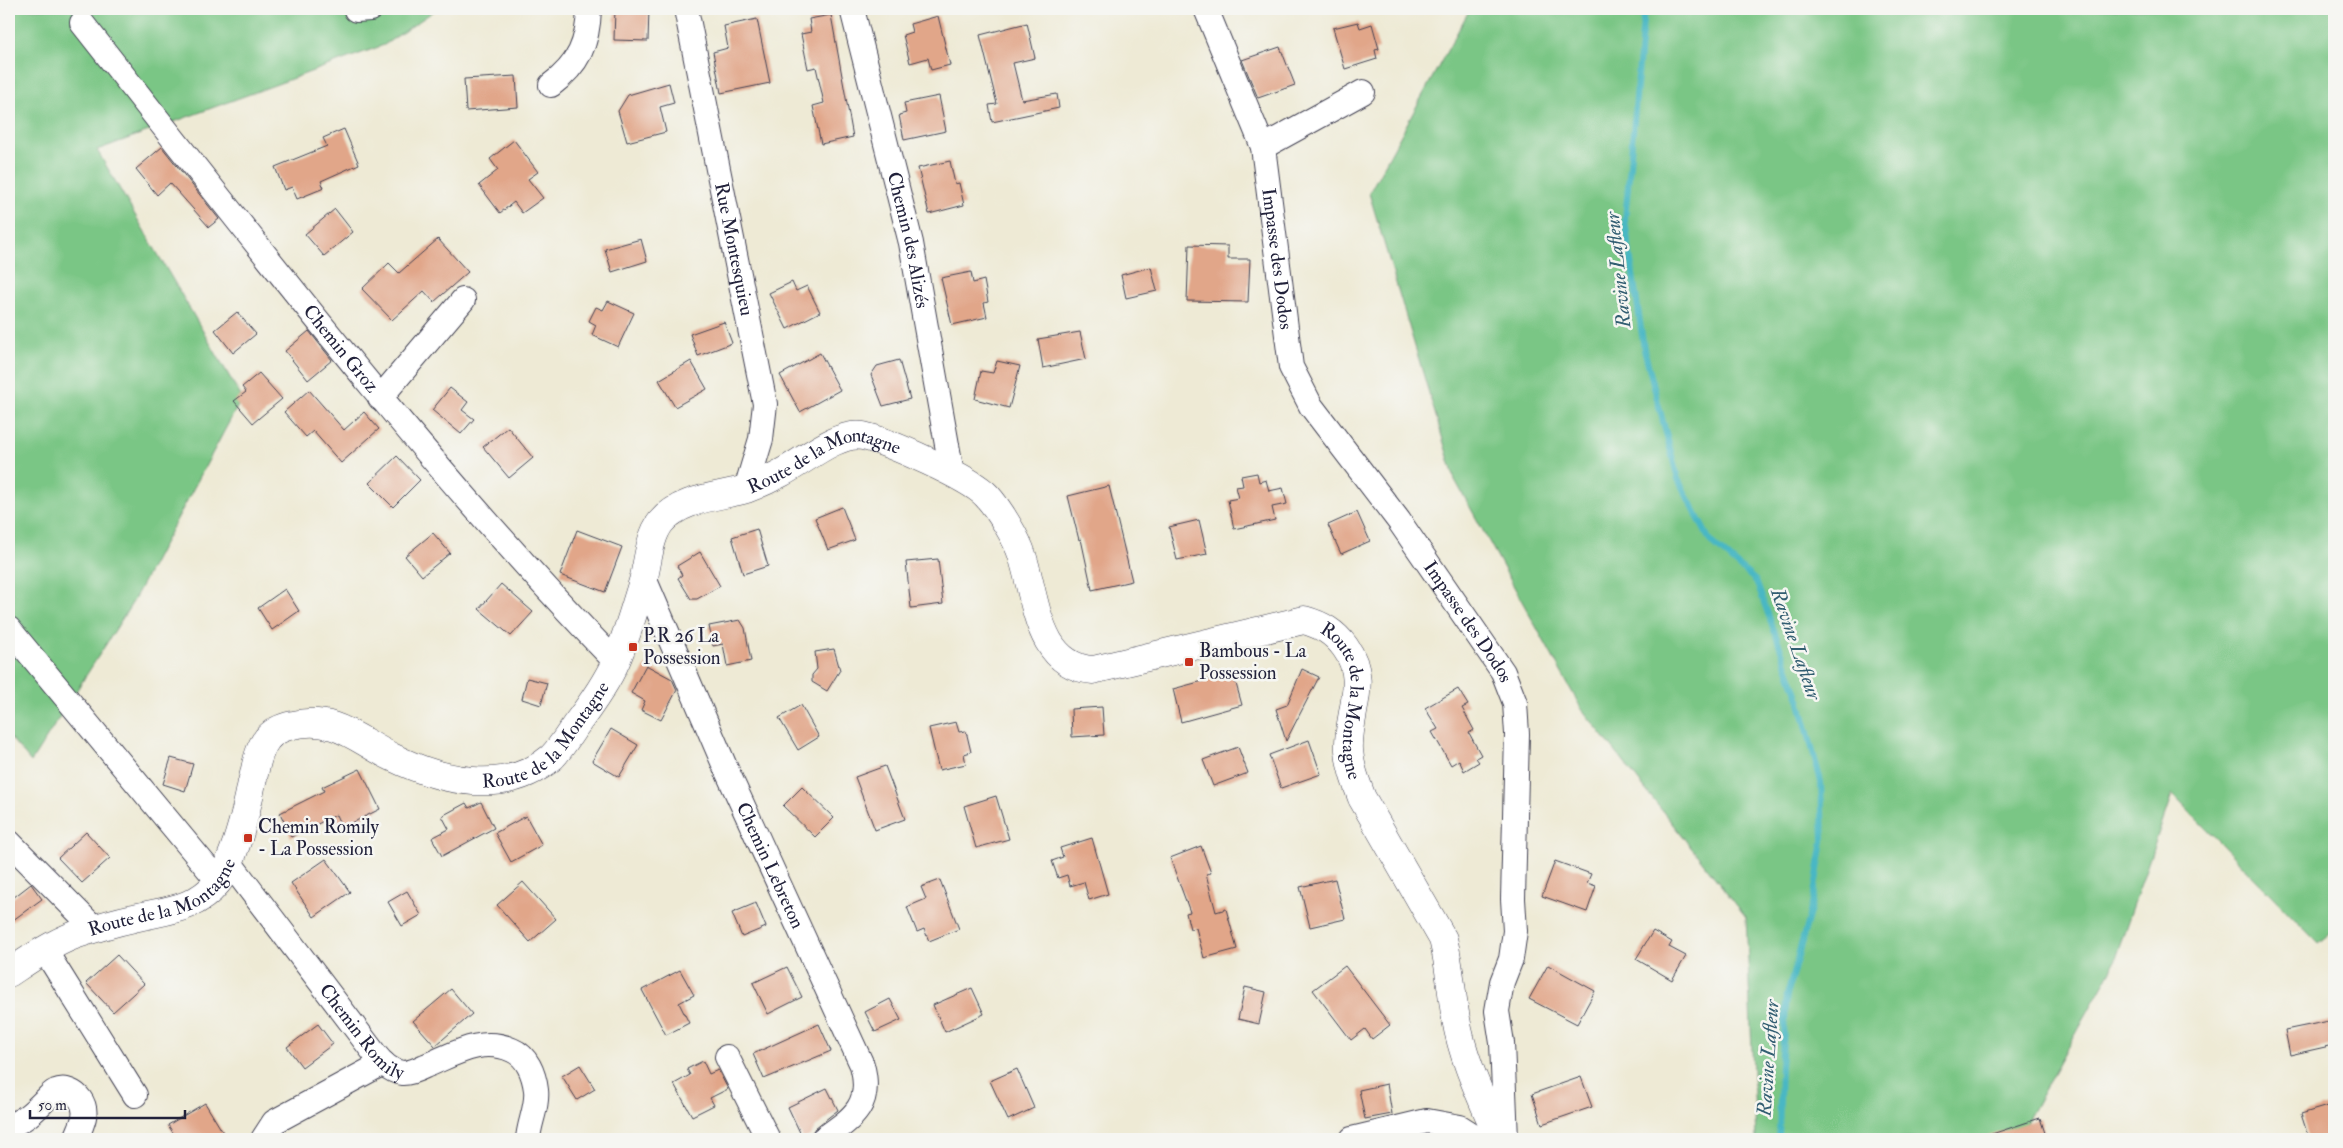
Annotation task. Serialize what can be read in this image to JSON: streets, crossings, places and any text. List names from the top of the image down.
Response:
{
  "streets": {
    "main road": ["Route de la Montagne"],
    "street": [
      "Chemin des Alizés",
      "Rue Montesquieu",
      "Impasse des Dodos",
      "Chemin Groz",
      "Chemin Lebreton",
      "Chemin Romily"
    ]
  },
  "crossings": [
    ["Chemin des Alizés", "Route de la Montagne"],
    ["Rue Montesquieu", "Route de la Montagne"],
    ["Chemin Groz", "Route de la Montagne"],
    ["Route de la Montagne", "Chemin Lebreton"],
    ["Route de la Montagne", "Chemin Romily"]
  ],
  "water": ["Ravine Lafleur"],
  "places": {
    "transit": ["P.R 26 La Possession", "Bambous - La Possession", "Chemin Romily - La Possession"]
  },
  "scale_bar": "50 m"
}
